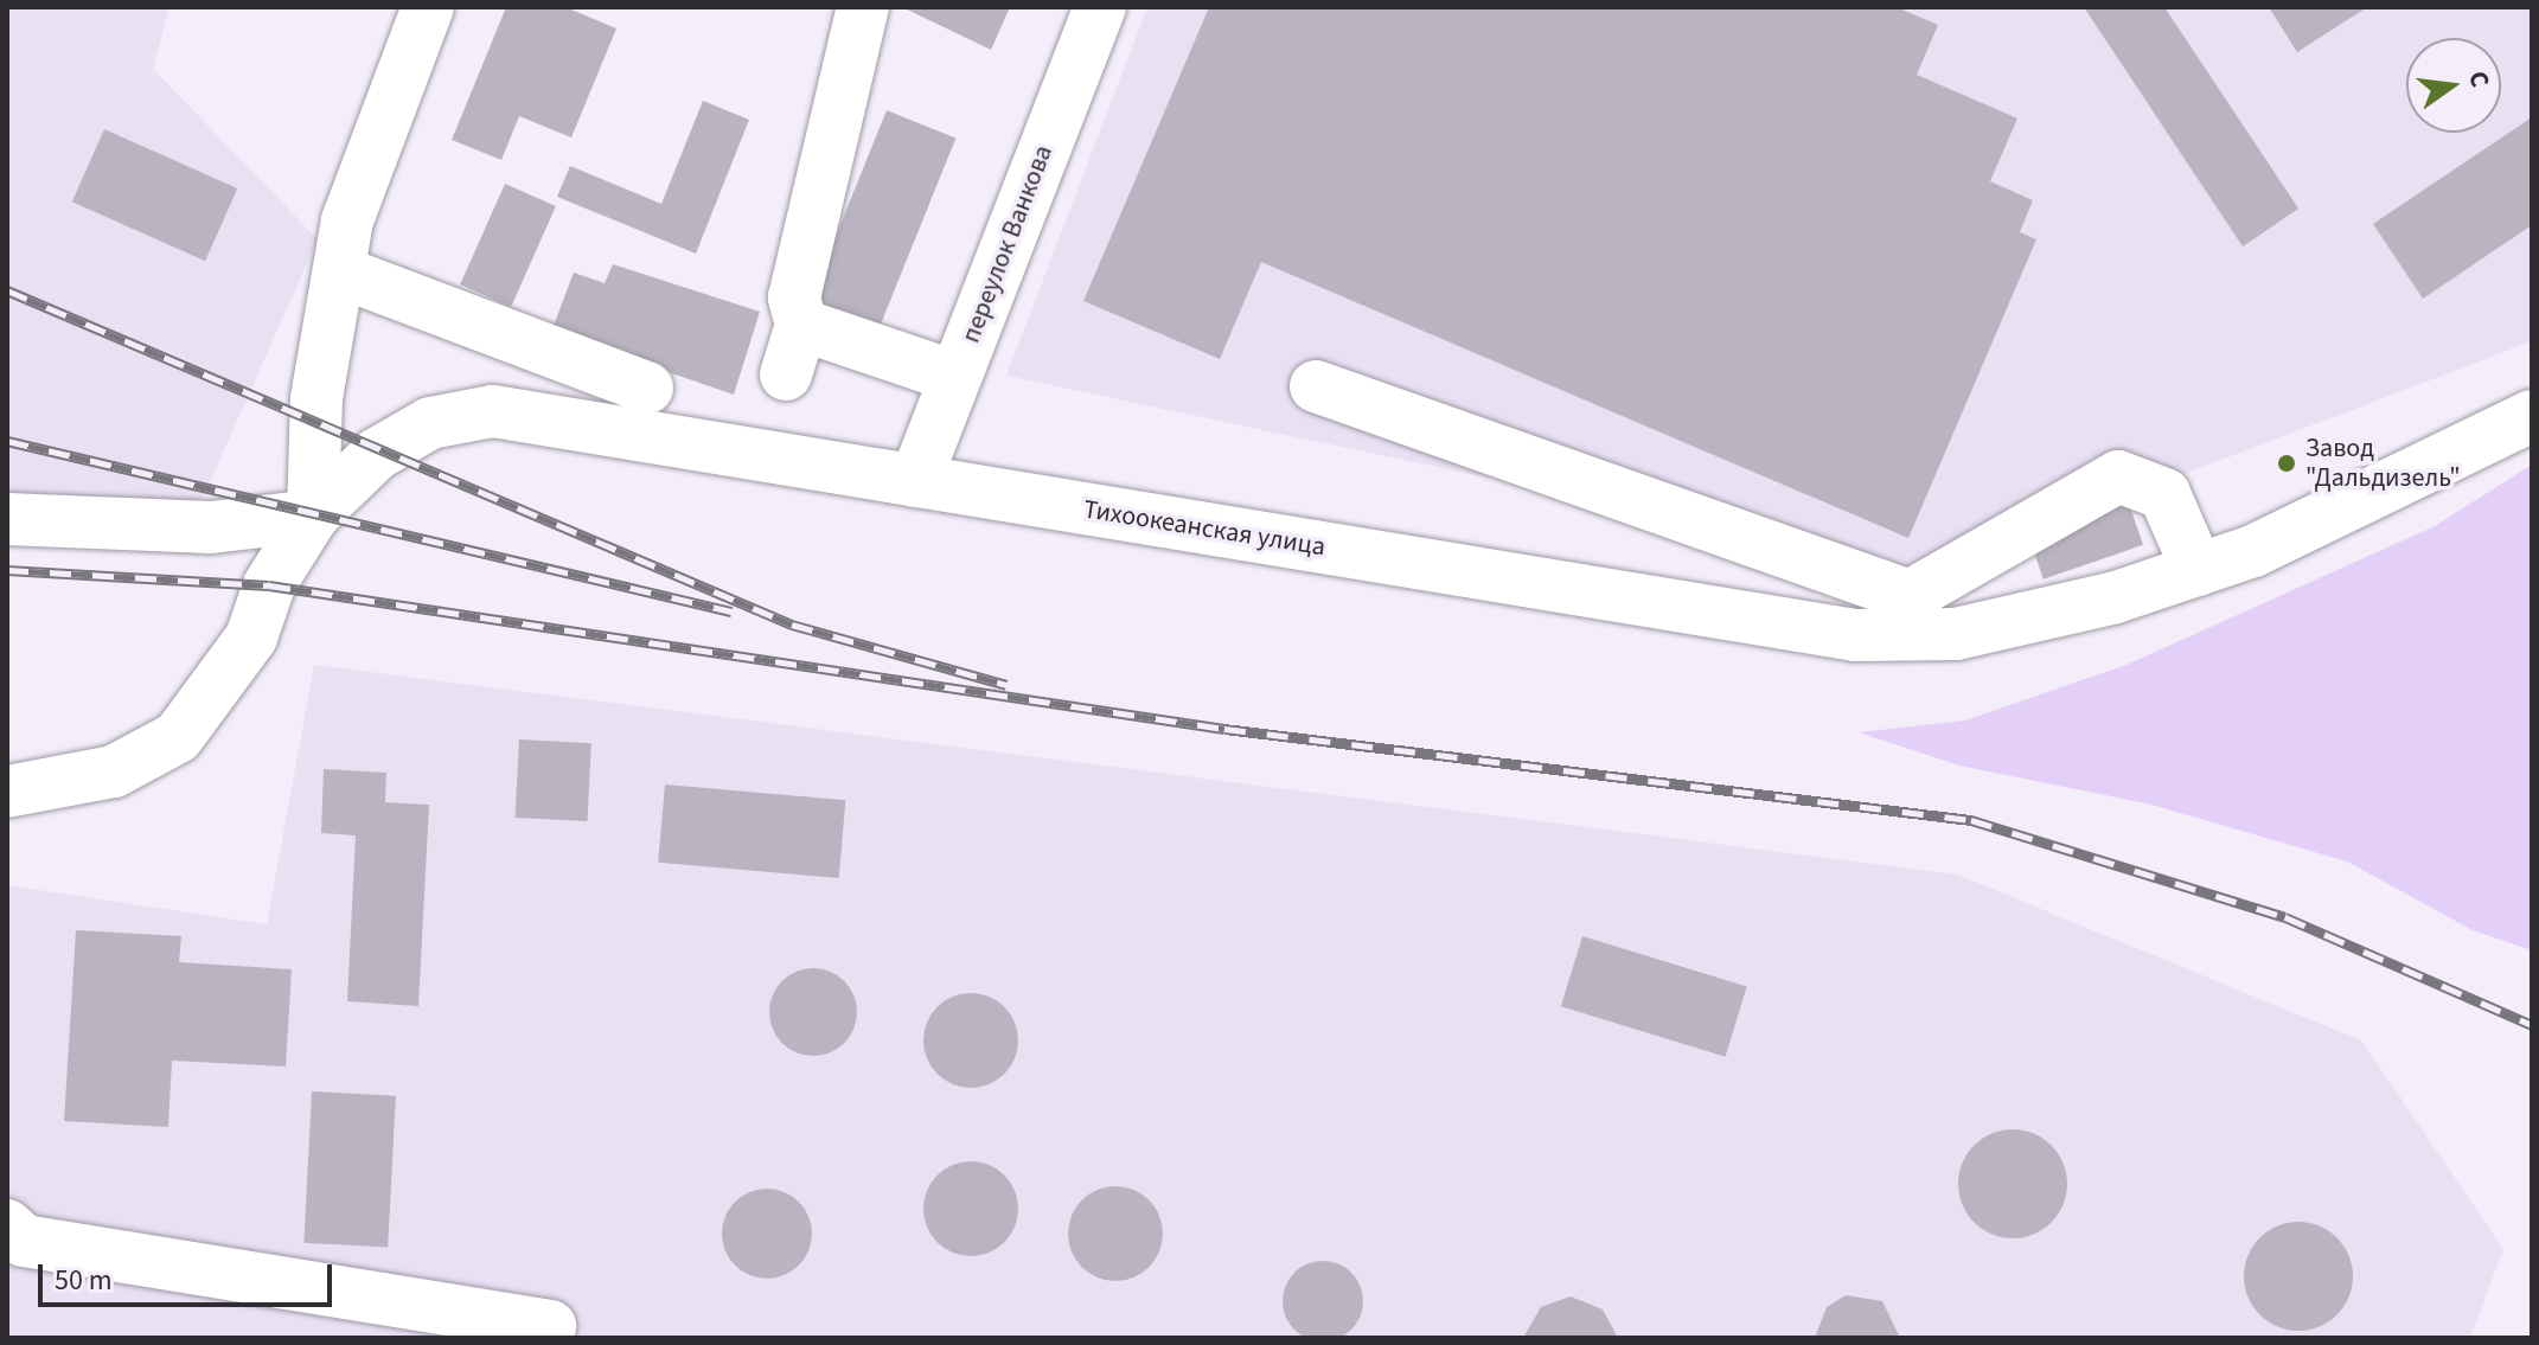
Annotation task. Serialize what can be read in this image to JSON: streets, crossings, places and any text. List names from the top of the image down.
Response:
{
  "streets": {
    "main road": ["переулок Ванкова", "Тихоокеанская улица"]
  },
  "crossings": [
    ["переулок Ванкова", "Тихоокеанская улица"]
  ],
  "places": ["Завод \"Дальдизель\""],
  "scale_bar": "50 m",
  "north": "right"
}
